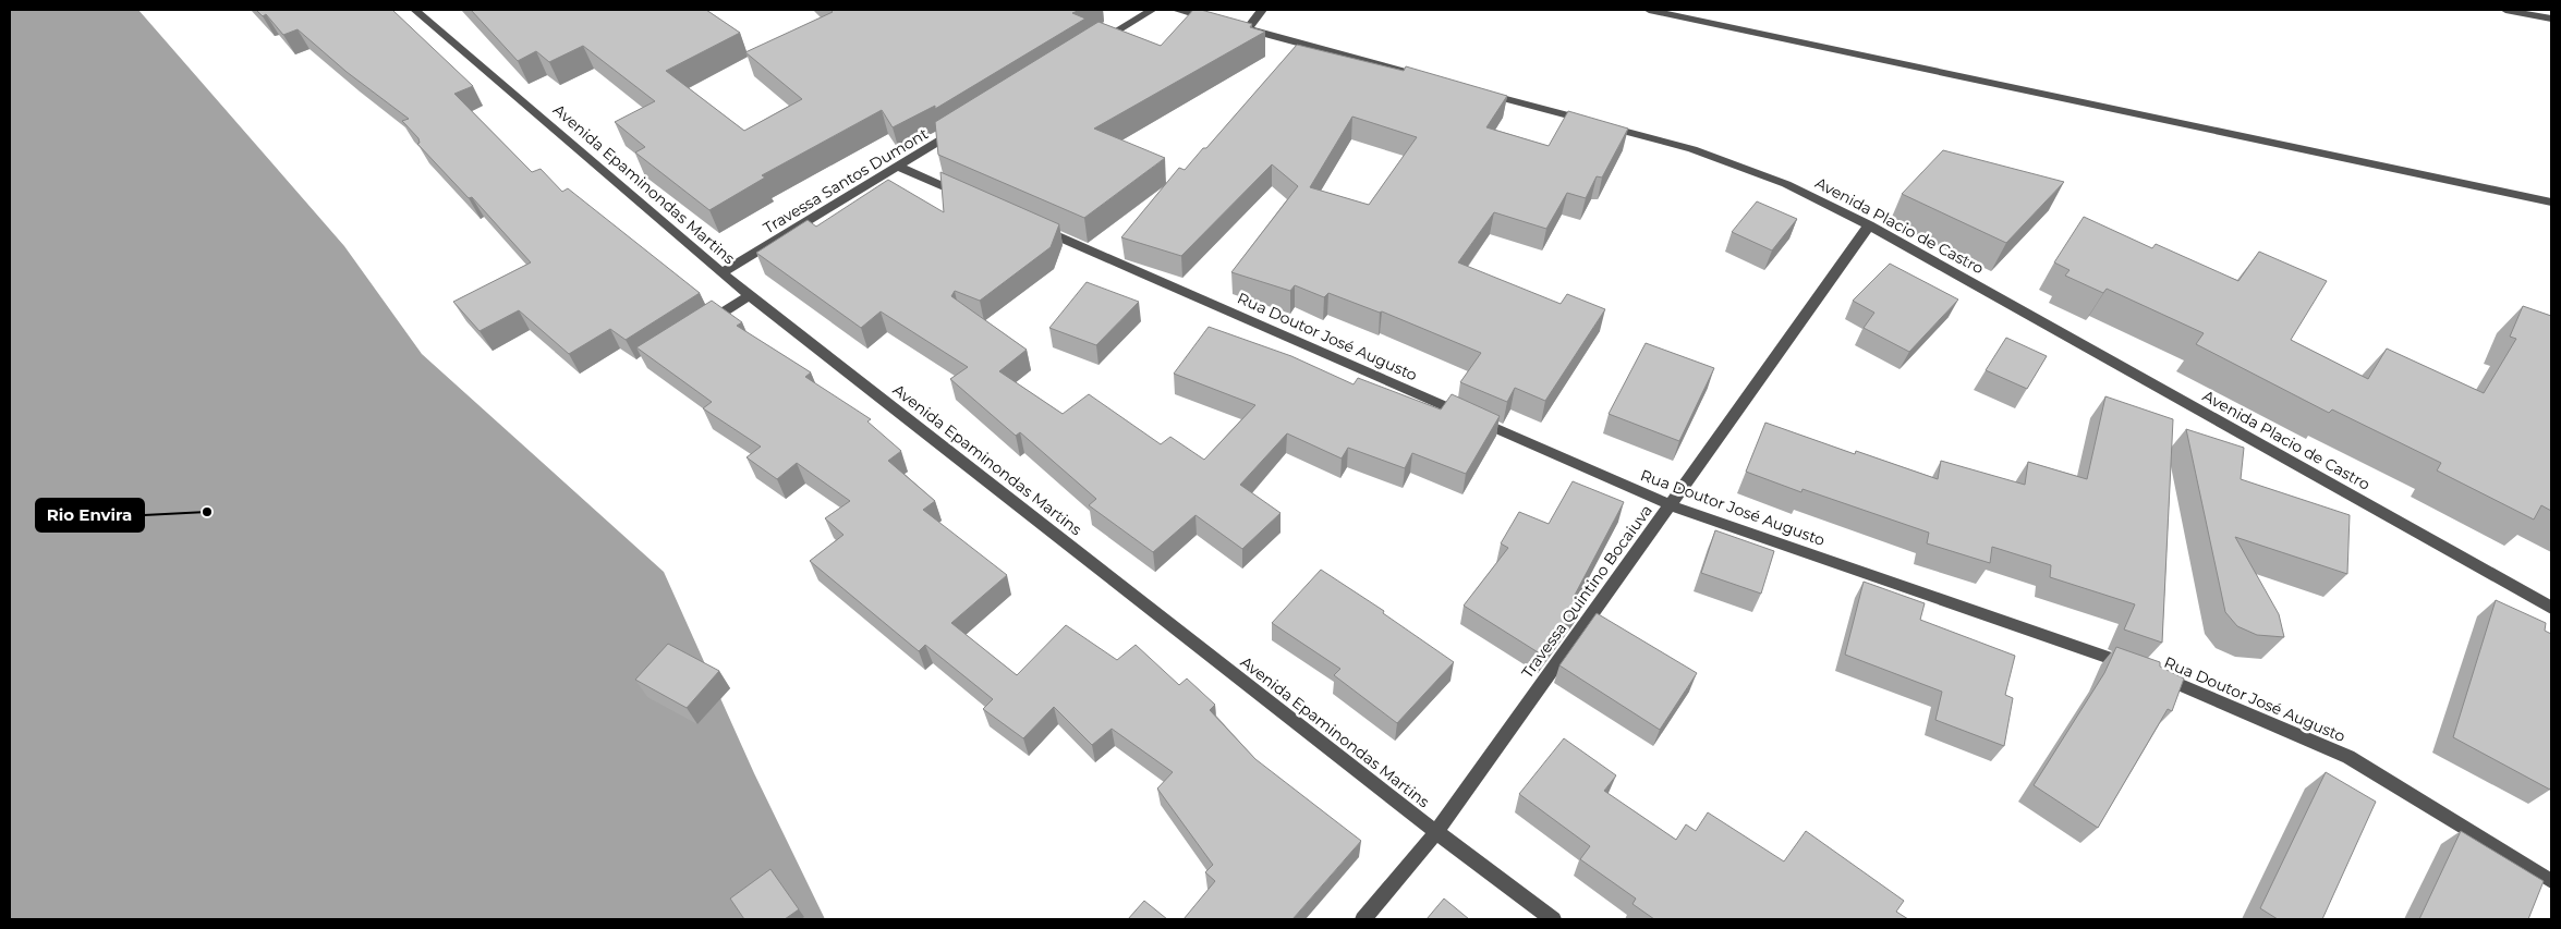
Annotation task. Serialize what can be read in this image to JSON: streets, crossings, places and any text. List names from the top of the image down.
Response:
{
  "streets": {
    "street": [
      "Travessa Santos Dumont",
      "Avenida Epaminondas Martins",
      "Avenida Placio de Castro",
      "Rua Doutor José Augusto",
      "Travessa Quintino Bocaiuva"
    ]
  },
  "crossings": [
    ["Travessa Santos Dumont", "Avenida Epaminondas Martins"],
    ["Avenida Epaminondas Martins", "Travessa Quintino Bocaiuva"],
    ["Avenida Placio de Castro", "Travessa Quintino Bocaiuva"],
    ["Rua Doutor José Augusto", "Travessa Quintino Bocaiuva"]
  ],
  "places": ["Rio Envira"]
}
